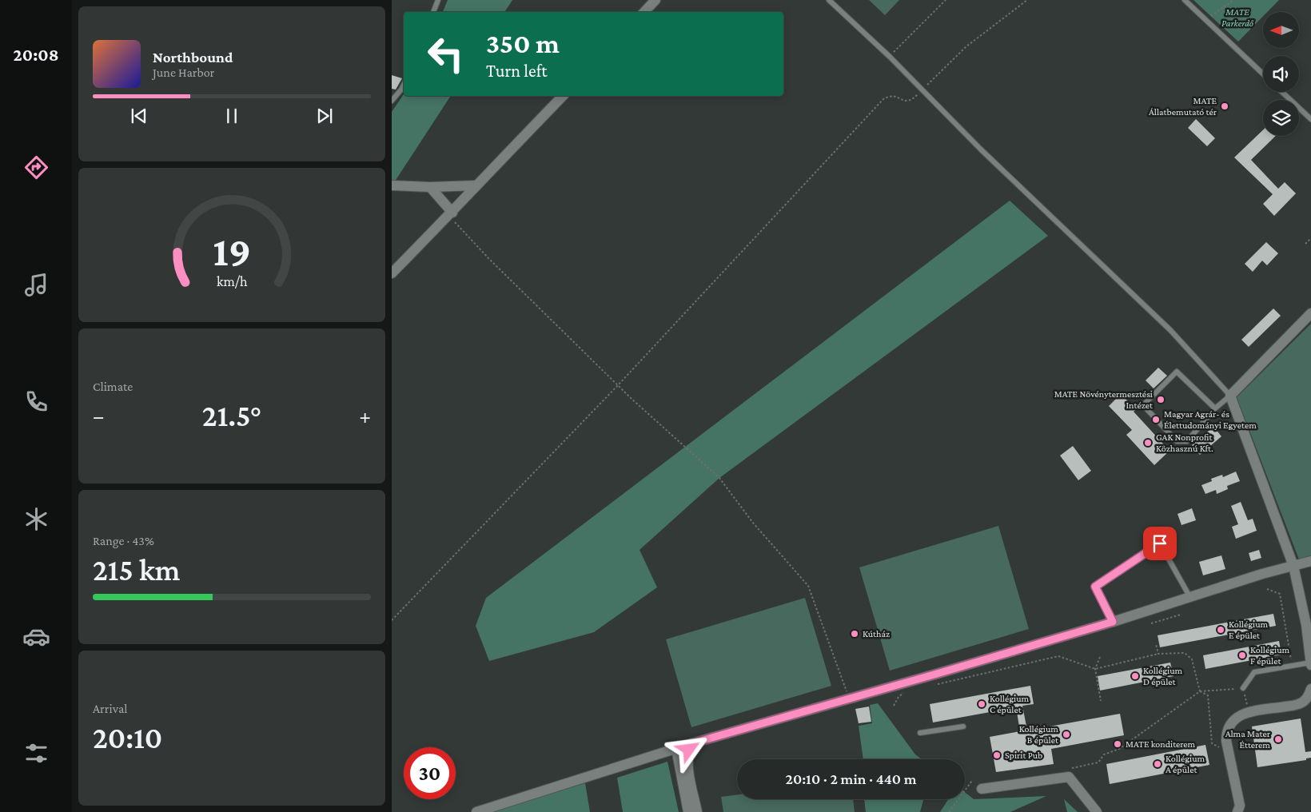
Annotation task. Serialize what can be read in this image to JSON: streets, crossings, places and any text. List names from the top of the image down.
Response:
{
  "parks": ["MATE Parkerdő"],
  "places": [
    "MATE Állatbemutató tér",
    "MATE Növénytermesztési Intézet",
    "Magyar Agrár- és Élettudományi Egyetem",
    "GAK Nonprofit Közhasznú Kft.",
    "Kollégium E épület",
    "Kútház",
    "Kollégium F épület",
    "Kollégium D épület",
    "Kollégium C épület",
    "Kollégium B épület",
    "Alma Mater Étterem",
    "MATE konditerem",
    "Spirit Pub",
    "Kollégium A épület"
  ],
  "north": "left",
  "page": {
    "tabs": "20:08",
    "turn": ["350 m", "Turn left"],
    "song": ["Northbound", "June Harbor"],
    "tile": [
      "Climate",
      ["Range · 43%", "215 km"],
      ["Arrival", "20:10"]
    ],
    "heat": ["−", "21.5°", "+"],
    "limit": "30",
    "trip": "20:10 · 2 min · 440 m",
    "gauge": ["19", "km/h"]
  }
}
